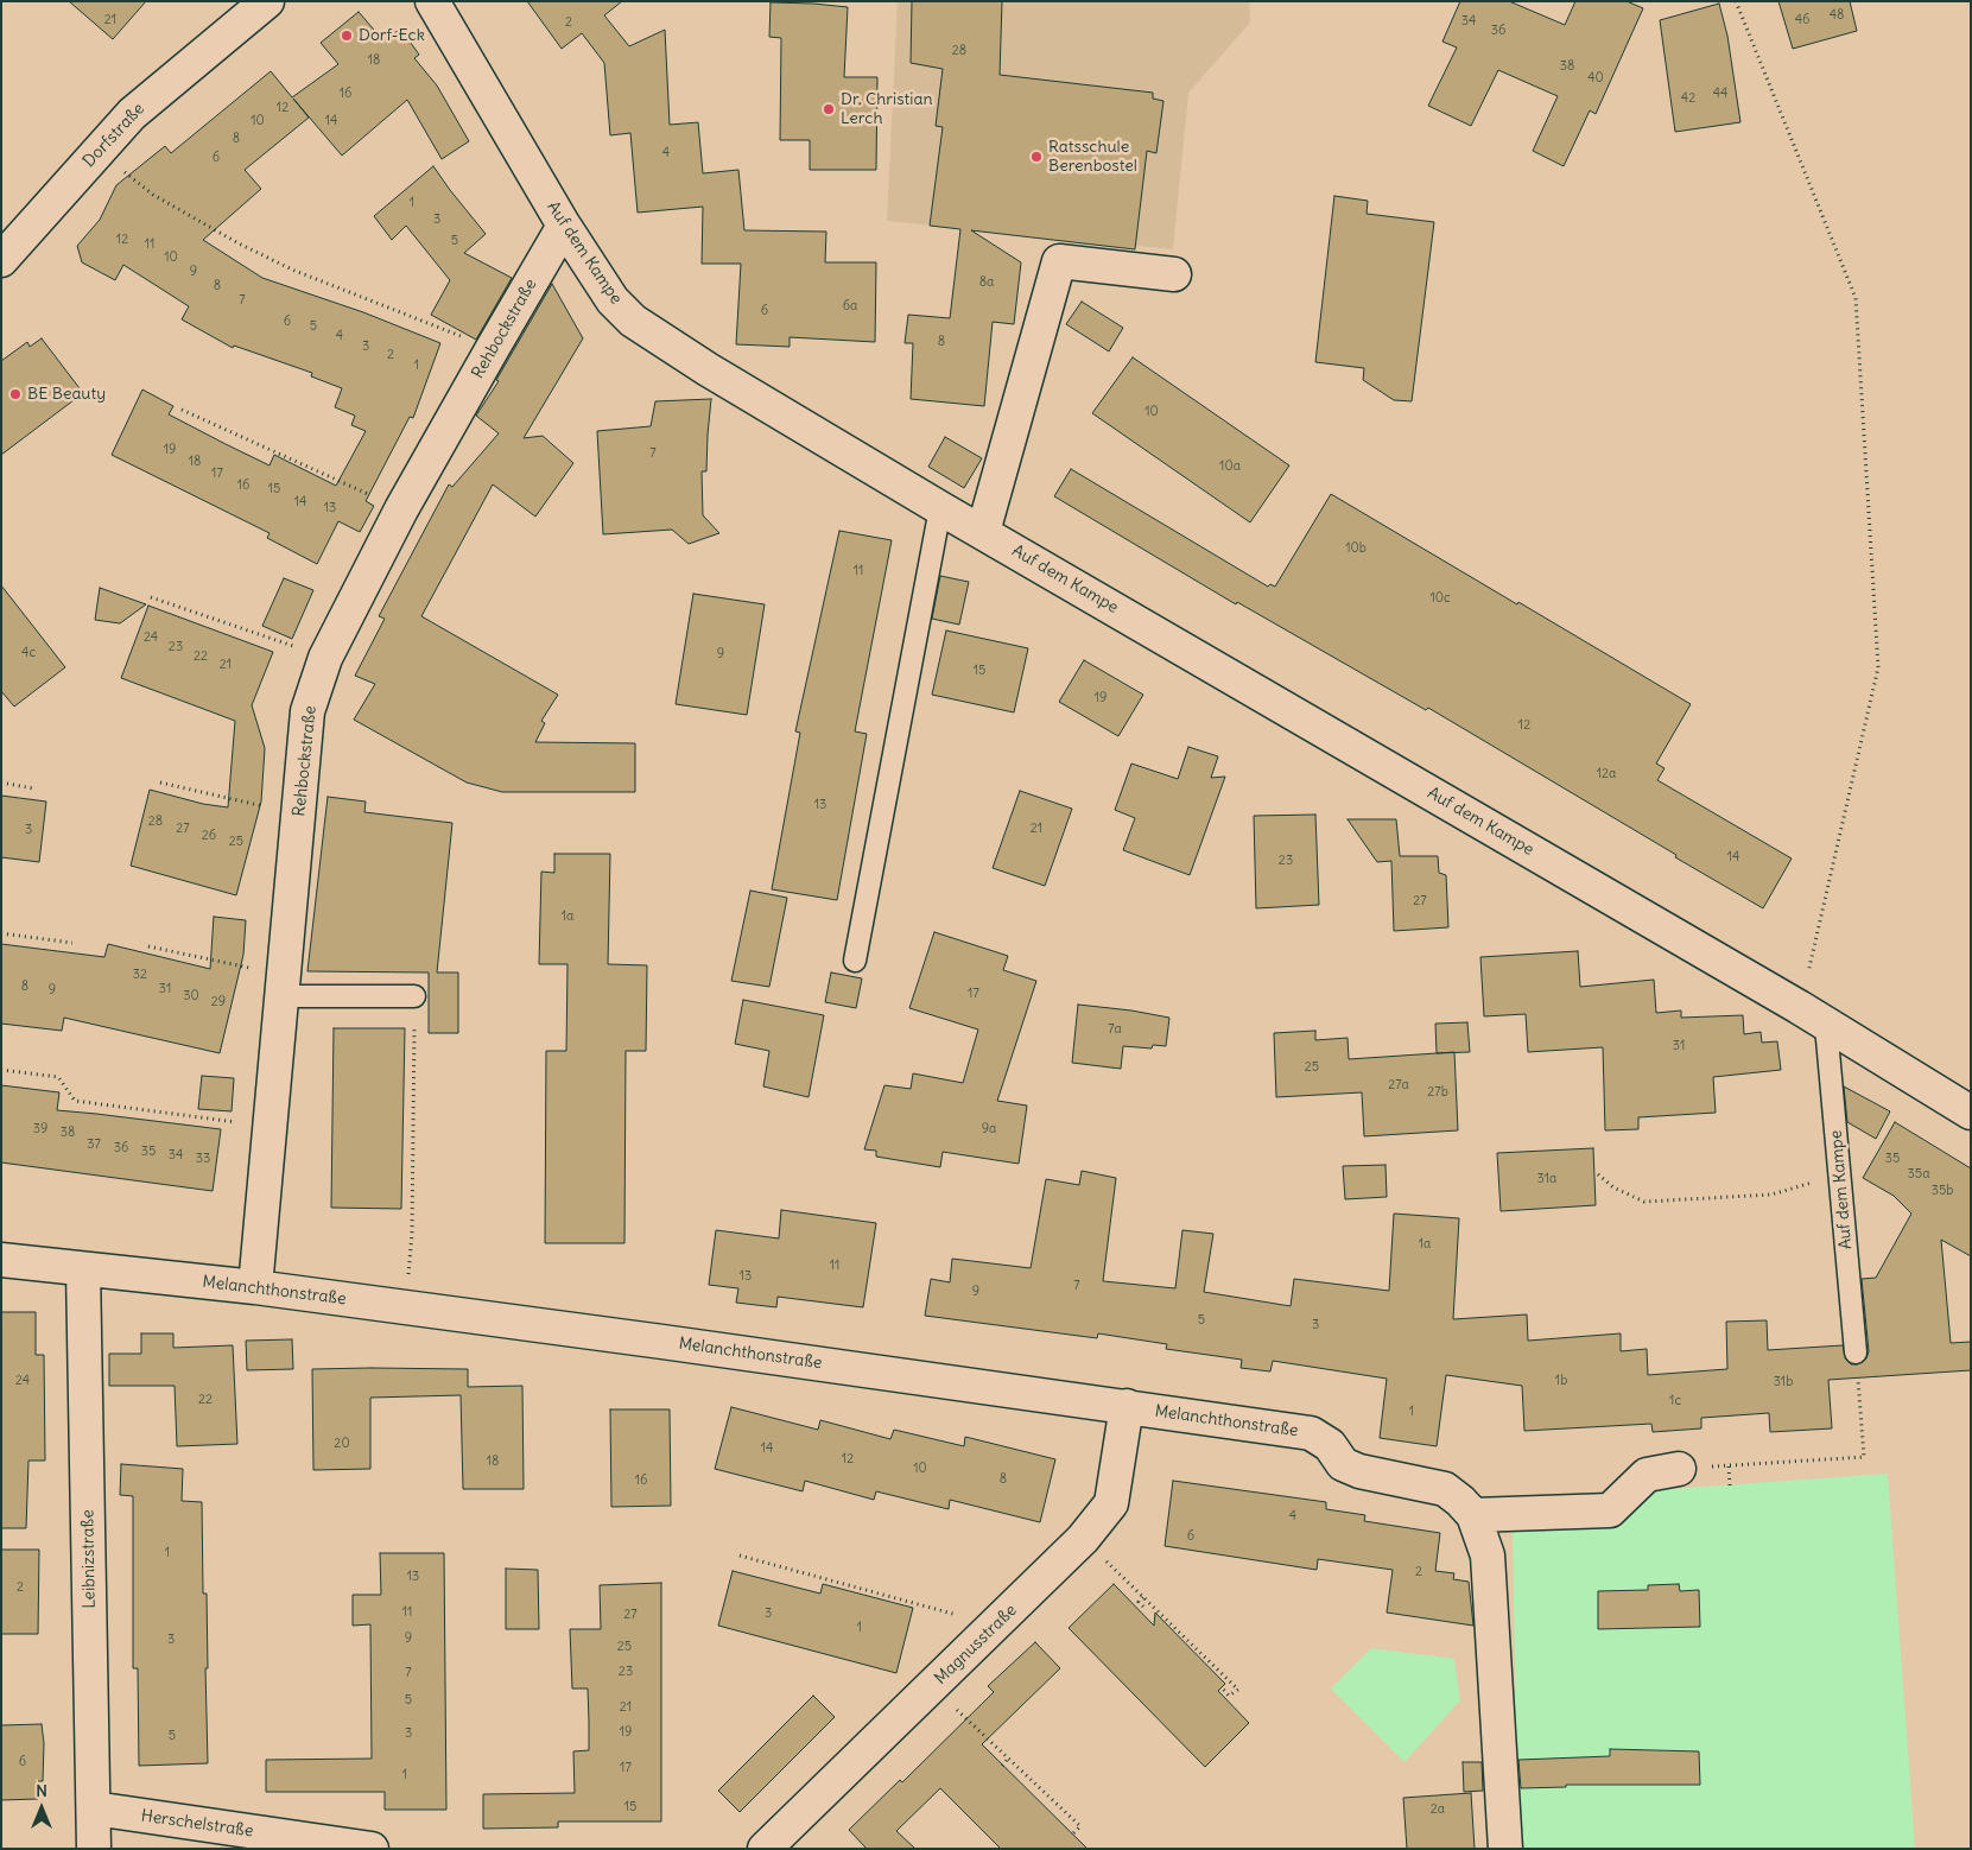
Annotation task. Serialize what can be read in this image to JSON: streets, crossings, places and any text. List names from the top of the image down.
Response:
{
  "streets": {
    "street": [
      "Dorfstraße",
      "Auf dem Kampe",
      "Rehbockstraße",
      "Melanchthonstraße",
      "Leibnizstraße",
      "Magnusstraße",
      "Herschelstraße"
    ]
  },
  "crossings": [
    ["Auf dem Kampe", "Rehbockstraße"],
    ["Rehbockstraße", "Melanchthonstraße"],
    ["Melanchthonstraße", "Leibnizstraße"],
    ["Melanchthonstraße", "Magnusstraße"],
    ["Leibnizstraße", "Herschelstraße"]
  ],
  "places": [
    "Dorf-Eck",
    "Dr. Christian Lerch",
    "Ratsschule Berenbostel",
    "BE Beauty"
  ],
  "house_numbers": [
    "48",
    "21",
    "46",
    "34",
    "2",
    "36",
    "28",
    "18",
    "38",
    "40",
    "16",
    "44",
    "42",
    "12",
    "10",
    "14",
    "8",
    "4",
    "6",
    "1",
    "3",
    "12",
    "5",
    "11",
    "10",
    "9",
    "8a",
    "8",
    "7",
    "6a",
    "6",
    "6",
    "5",
    "4",
    "8",
    "3",
    "2",
    "1",
    "10",
    "19",
    "7",
    "18",
    "10a",
    "17",
    "16",
    "15",
    "14",
    "13",
    "10b",
    "11",
    "10c",
    "24",
    "23",
    "4c",
    "9",
    "22",
    "21",
    "15",
    "19",
    "12",
    "12a",
    "13",
    "28",
    "27",
    "21",
    "3",
    "26",
    "25",
    "14",
    "23",
    "27",
    "1a",
    "32",
    "8",
    "31",
    "9",
    "17",
    "30",
    "29",
    "7a",
    "31",
    "25",
    "27a",
    "27b",
    "39",
    "9a",
    "38",
    "37",
    "36",
    "35",
    "34",
    "33",
    "35",
    "35a",
    "31a",
    "35b",
    "1a",
    "11",
    "13",
    "7",
    "9",
    "5",
    "3",
    "24",
    "1b",
    "31b",
    "22",
    "1c",
    "1",
    "20",
    "14",
    "12",
    "18",
    "10",
    "8",
    "16",
    "4",
    "6",
    "1",
    "2",
    "13",
    "2",
    "11",
    "3",
    "27",
    "1",
    "9",
    "3",
    "25",
    "23",
    "7",
    "5",
    "21",
    "19",
    "3",
    "5",
    "6",
    "17",
    "1",
    "15",
    "2a"
  ],
  "north": "top"
}
